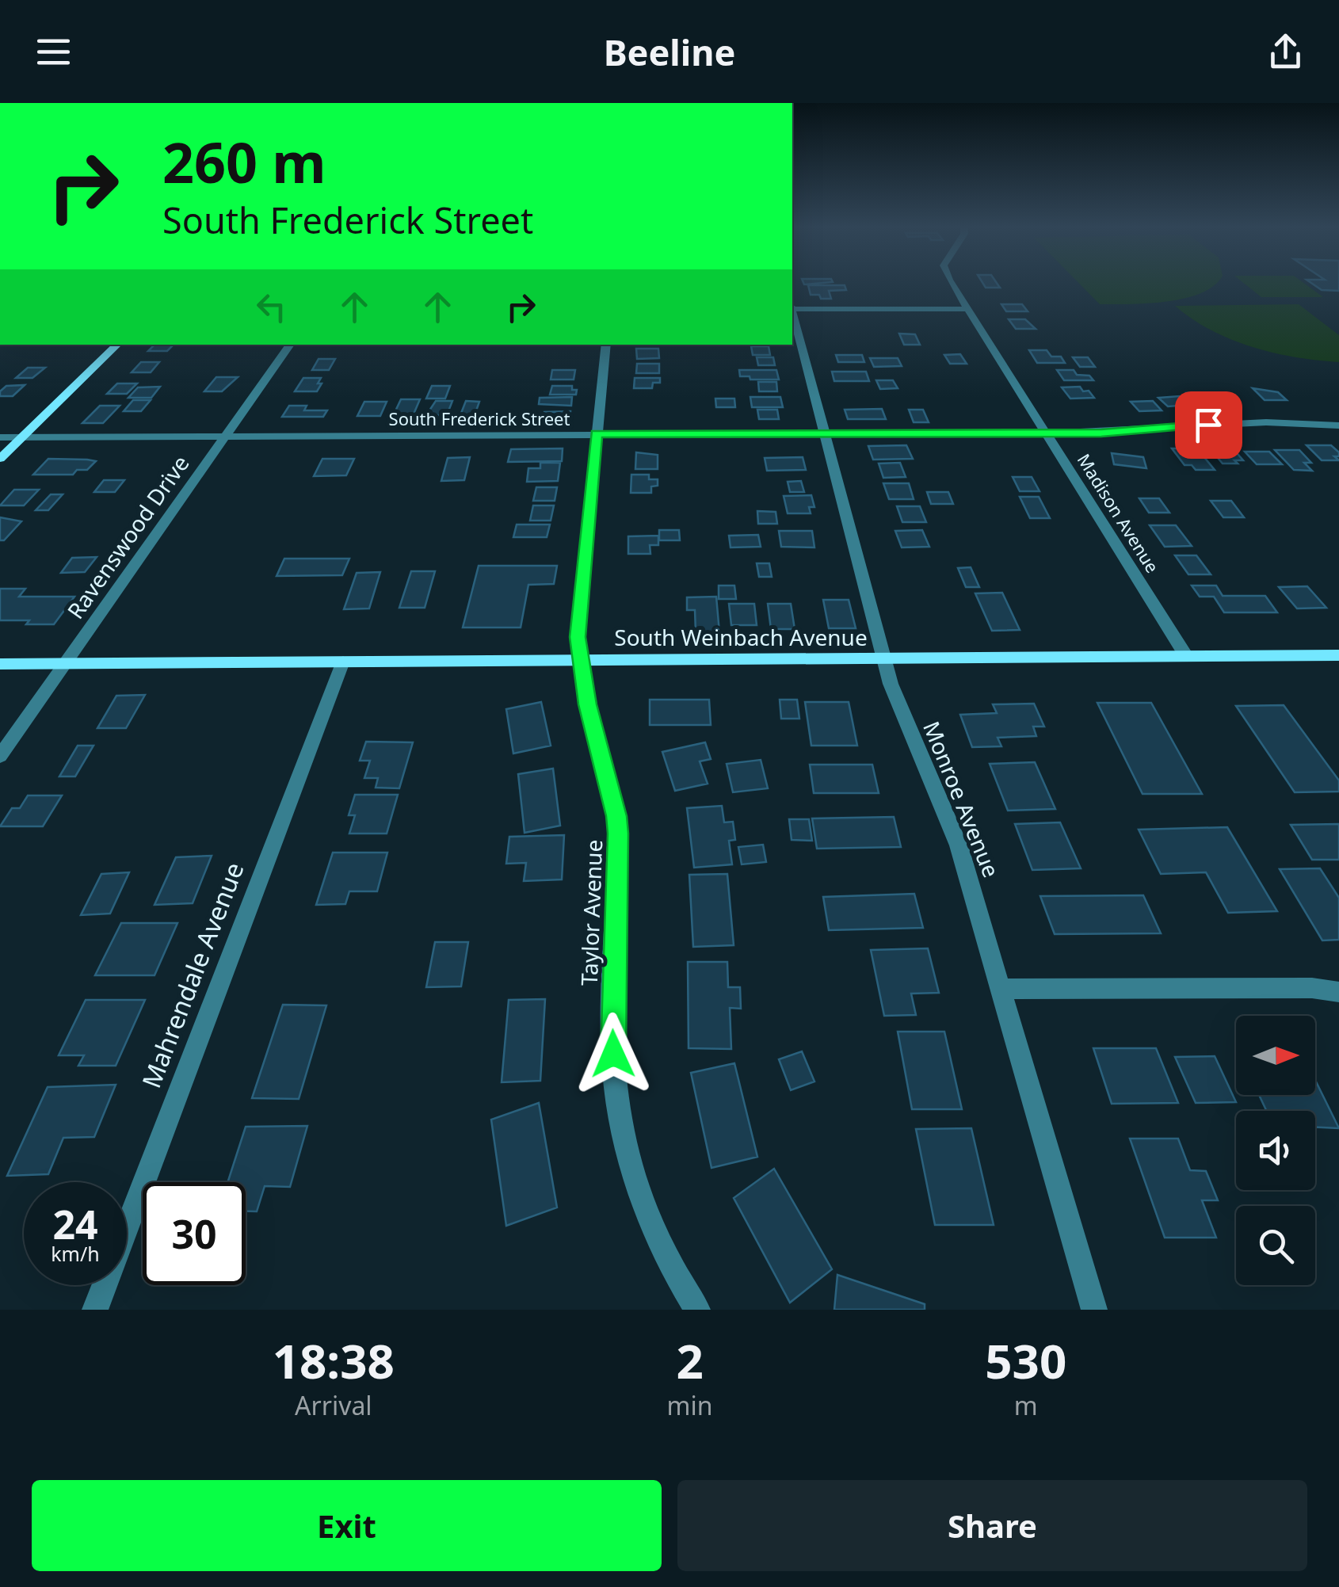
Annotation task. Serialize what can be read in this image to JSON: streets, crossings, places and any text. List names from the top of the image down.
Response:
{
  "streets": {
    "street": [
      "South Frederick Street",
      "Madison Avenue",
      "Ravenswood Drive",
      "South Weinbach Avenue",
      "Monroe Avenue",
      "Taylor Avenue",
      "Mahrendale Avenue"
    ]
  },
  "crossings": [
    ["South Frederick Street", "Madison Avenue"],
    ["South Frederick Street", "Ravenswood Drive"],
    ["South Frederick Street", "Monroe Avenue"],
    ["South Frederick Street", "Taylor Avenue"],
    ["Madison Avenue", "South Weinbach Avenue"],
    ["Ravenswood Drive", "South Weinbach Avenue"],
    ["South Weinbach Avenue", "Monroe Avenue"],
    ["South Weinbach Avenue", "Taylor Avenue"],
    ["South Weinbach Avenue", "Mahrendale Avenue"]
  ],
  "north": "right",
  "page": {
    "header": "Beeline",
    "turn": ["260 m", "South Frederick Street"],
    "speed": "24 km/h",
    "limit": "30",
    "eta": [
      "18:38",
      "Arrival",
      "2",
      "min",
      "530",
      "m"
    ],
    "buttons": ["Exit", "Share"]
  }
}
